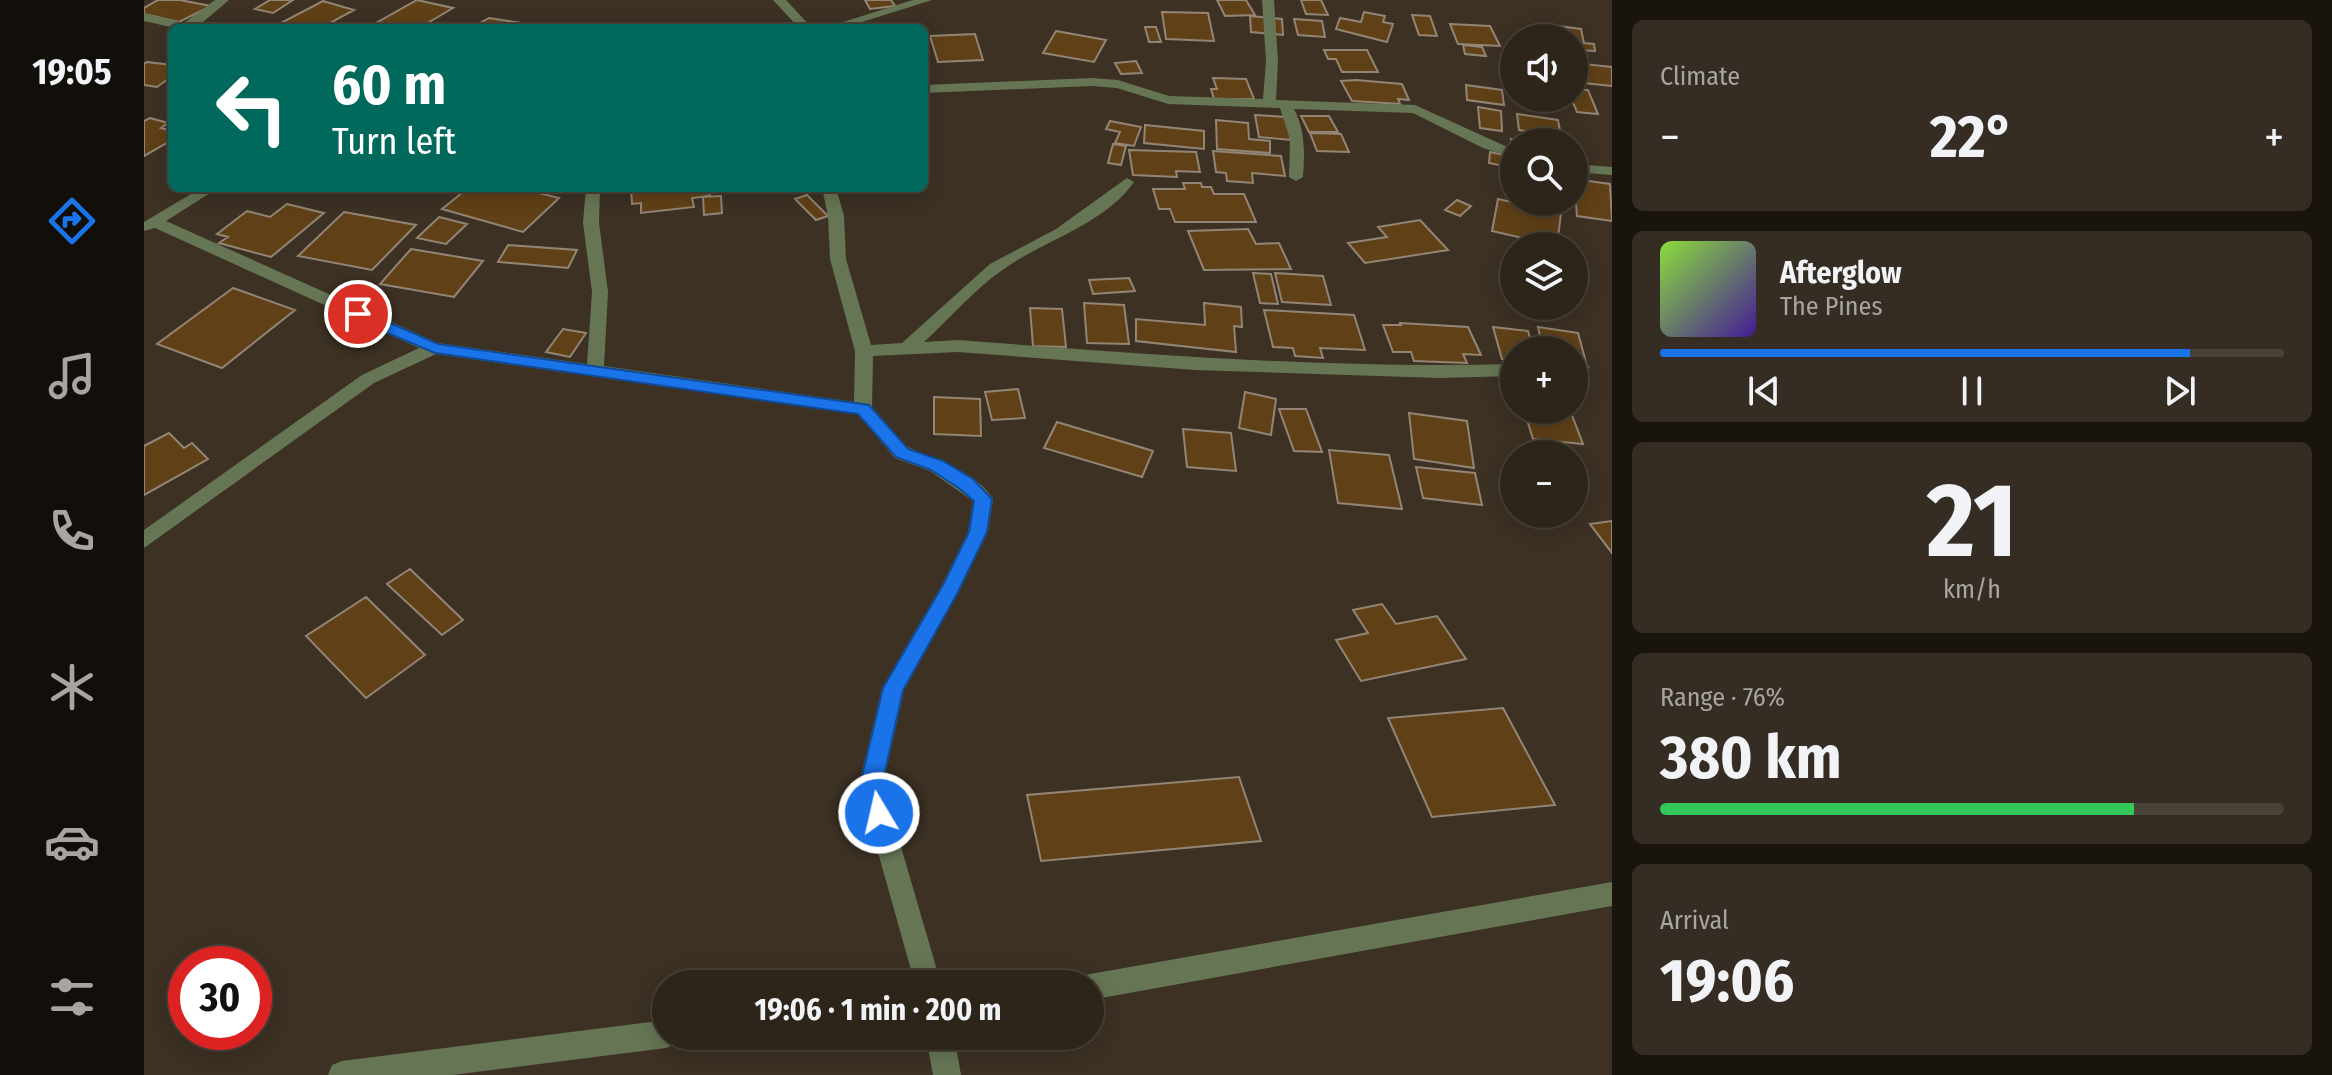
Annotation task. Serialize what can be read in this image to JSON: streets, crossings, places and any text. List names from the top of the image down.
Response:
{
  "page": {
    "tabs": "19:05",
    "tile": [
      "Climate",
      ["21", "km/h"],
      ["Range · 76%", "380 km"],
      ["Arrival", "19:06"]
    ],
    "map_buttons": ["+", "−"],
    "turn": ["60 m", "Turn left"],
    "heat": ["−", "22°", "+"],
    "song": ["Afterglow", "The Pines"],
    "limit": "30",
    "trip": "19:06 · 1 min · 200 m"
  }
}
